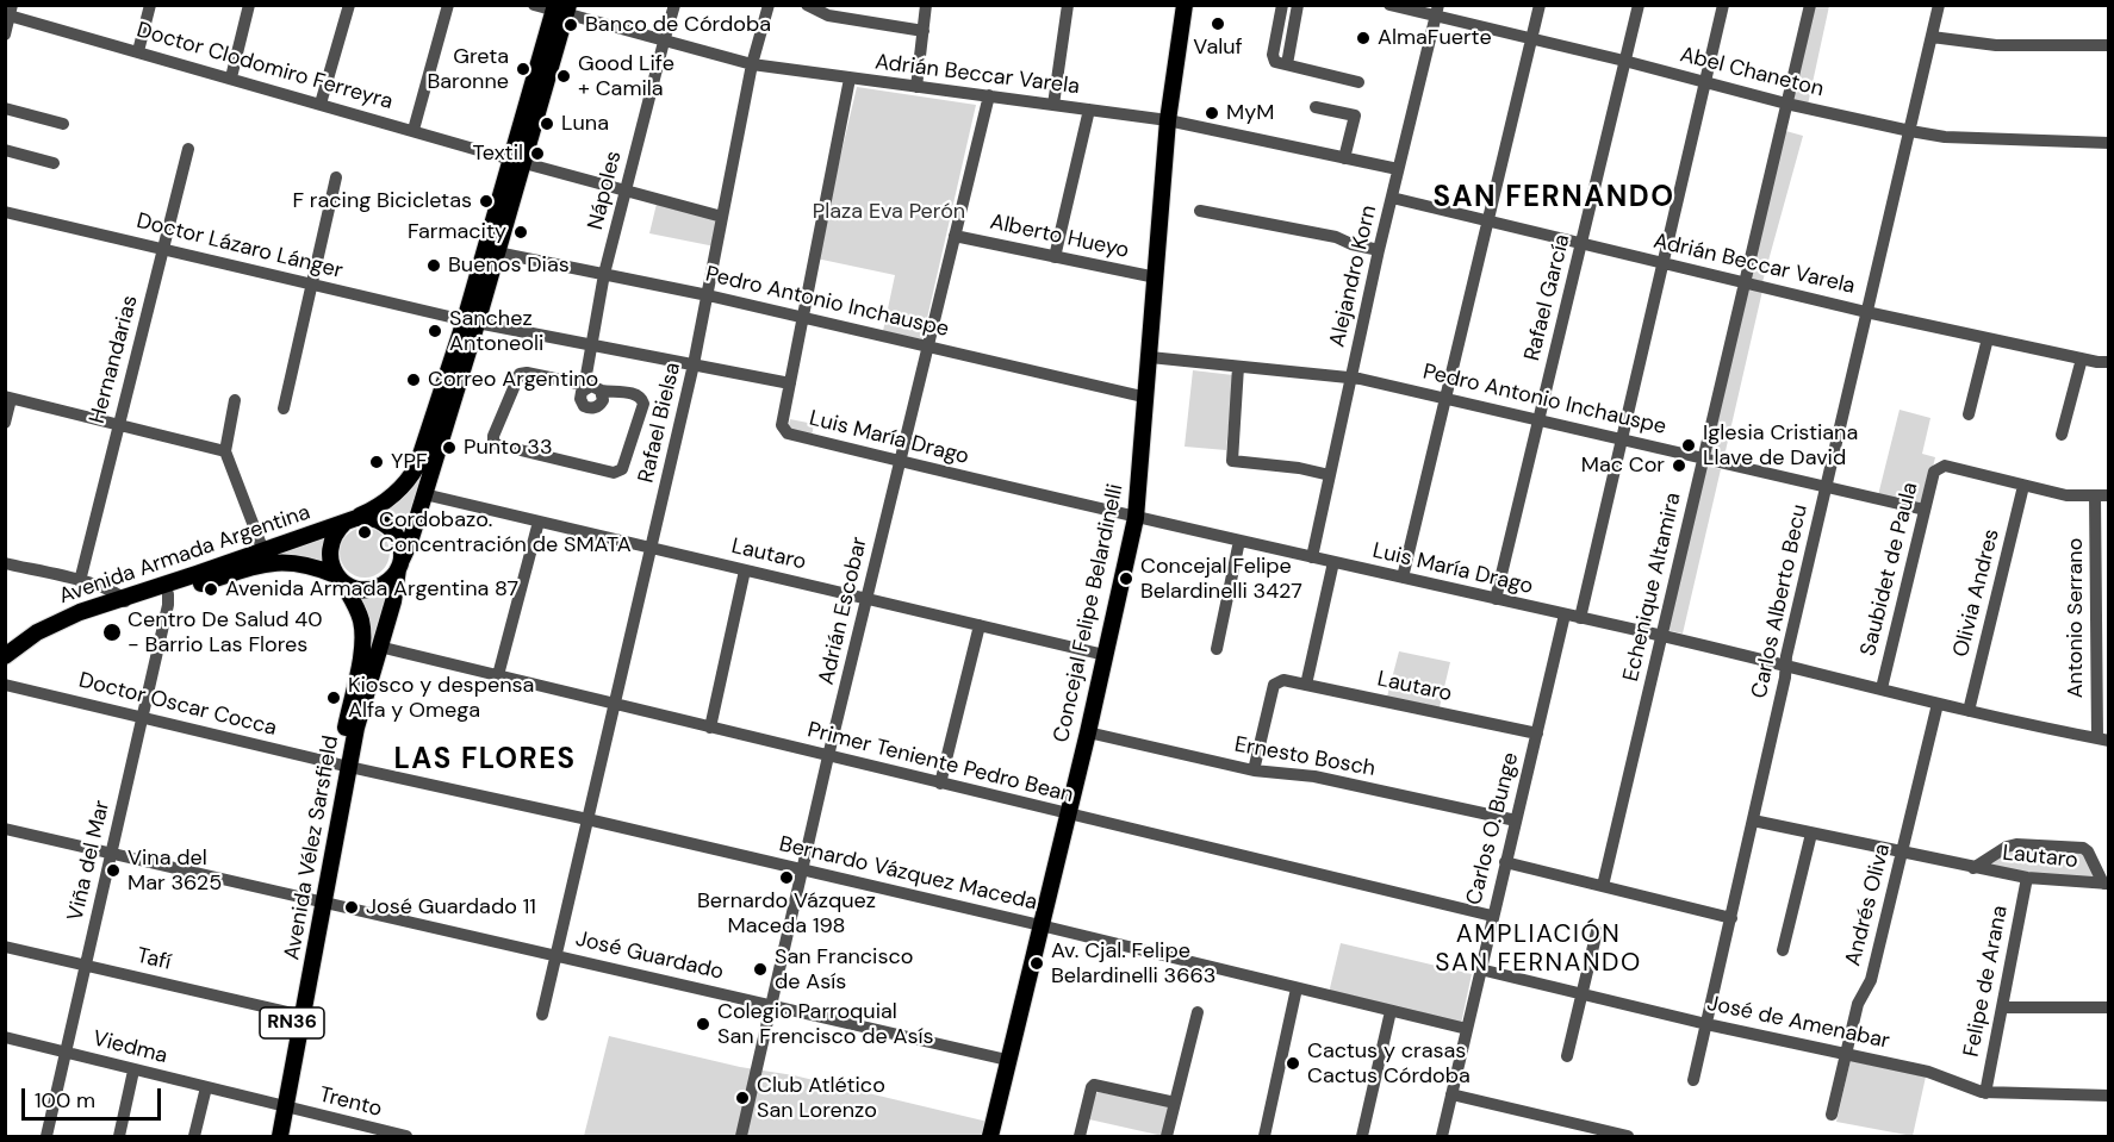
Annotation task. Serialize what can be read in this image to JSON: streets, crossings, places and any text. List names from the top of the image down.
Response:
{
  "streets": {
    "main road": [
      "Avenida Armada Argentina",
      "Concejal Felipe Belardinelli",
      "Avenida Vélez Sarsfield",
      "RN36"
    ],
    "street": [
      "Doctor Clodomiro Ferreyra",
      "Abel Chaneton",
      "Adrián Beccar Varela",
      "Nápoles",
      "Alberto Hueyo",
      "Doctor Lázaro Lánger",
      "Alejandro Korn",
      "Rafael García",
      "Pedro Antonio Inchauspe",
      "Hernandarias",
      "Rafael Bielsa",
      "Luis María Drago",
      "Lautaro",
      "Saubidet de Paula",
      "Echenique Altamira",
      "Olivia Andres",
      "Carlos Alberto Becu",
      "Adrián Escobar",
      "Antonio Serrano",
      "Doctor Oscar Cocca",
      "Ernesto Bosch",
      "Primer Teniente Pedro Bean",
      "Carlos O. Bunge",
      "Viña del Mar",
      "Bernardo Vázquez Maceda",
      "Andrés Oliva",
      "José Guardado",
      "Tafí",
      "Felipe de Arana",
      "José de Amenabar",
      "Viedma",
      "Trento"
    ]
  },
  "crossings": [
    ["Doctor Clodomiro Ferreyra", "Avenida Vélez Sarsfield"],
    ["Abel Chaneton", "Alejandro Korn"],
    ["Abel Chaneton", "Rafael García"],
    ["Abel Chaneton", "Echenique Altamira"],
    ["Abel Chaneton", "Carlos Alberto Becu"],
    ["Adrián Beccar Varela", "Nápoles"],
    ["Adrián Beccar Varela", "Alejandro Korn"],
    ["Adrián Beccar Varela", "Rafael García"],
    ["Adrián Beccar Varela", "Rafael Bielsa"],
    ["Adrián Beccar Varela", "Echenique Altamira"],
    ["Adrián Beccar Varela", "Carlos Alberto Becu"],
    ["Adrián Beccar Varela", "Adrián Escobar"],
    ["Adrián Beccar Varela", "Concejal Felipe Belardinelli"],
    ["Adrián Beccar Varela", "Avenida Vélez Sarsfield"],
    ["Nápoles", "Pedro Antonio Inchauspe"],
    ["Nápoles", "Luis María Drago"],
    ["Alberto Hueyo", "Adrián Escobar"],
    ["Alberto Hueyo", "Concejal Felipe Belardinelli"],
    ["Doctor Lázaro Lánger", "Hernandarias"],
    ["Doctor Lázaro Lánger", "Luis María Drago"],
    ["Doctor Lázaro Lánger", "Avenida Vélez Sarsfield"],
    ["Alejandro Korn", "Pedro Antonio Inchauspe"],
    ["Alejandro Korn", "Luis María Drago"],
    ["Rafael García", "Pedro Antonio Inchauspe"],
    ["Rafael García", "Luis María Drago"],
    ["Pedro Antonio Inchauspe", "Rafael Bielsa"],
    ["Pedro Antonio Inchauspe", "Saubidet de Paula"],
    ["Pedro Antonio Inchauspe", "Echenique Altamira"],
    ["Pedro Antonio Inchauspe", "Carlos Alberto Becu"],
    ["Pedro Antonio Inchauspe", "Adrián Escobar"],
    ["Pedro Antonio Inchauspe", "Concejal Felipe Belardinelli"],
    ["Pedro Antonio Inchauspe", "Avenida Vélez Sarsfield"],
    ["Rafael Bielsa", "Luis María Drago"],
    ["Rafael Bielsa", "Lautaro"],
    ["Rafael Bielsa", "Primer Teniente Pedro Bean"],
    ["Rafael Bielsa", "Bernardo Vázquez Maceda"],
    ["Rafael Bielsa", "José Guardado"],
    ["Luis María Drago", "Saubidet de Paula"],
    ["Luis María Drago", "Echenique Altamira"],
    ["Luis María Drago", "Olivia Andres"],
    ["Luis María Drago", "Carlos Alberto Becu"],
    ["Luis María Drago", "Adrián Escobar"],
    ["Luis María Drago", "Concejal Felipe Belardinelli"],
    ["Luis María Drago", "Antonio Serrano"],
    ["Luis María Drago", "Carlos O. Bunge"],
    ["Luis María Drago", "Avenida Vélez Sarsfield"],
    ["Luis María Drago", "Andrés Oliva"],
    ["Avenida Armada Argentina", "Avenida Vélez Sarsfield"],
    ["Avenida Armada Argentina", "Viña del Mar"],
    ["Avenida Armada Argentina", "RN36"],
    ["Lautaro", "Carlos Alberto Becu"],
    ["Lautaro", "Adrián Escobar"],
    ["Lautaro", "Concejal Felipe Belardinelli"],
    ["Lautaro", "Ernesto Bosch"],
    ["Lautaro", "Carlos O. Bunge"],
    ["Lautaro", "Avenida Vélez Sarsfield"],
    ["Lautaro", "Andrés Oliva"],
    ["Lautaro", "Felipe de Arana"],
    ["Saubidet de Paula", "Olivia Andres"],
    ["Carlos Alberto Becu", "José de Amenabar"],
    ["Adrián Escobar", "Primer Teniente Pedro Bean"],
    ["Adrián Escobar", "Bernardo Vázquez Maceda"],
    ["Adrián Escobar", "José Guardado"],
    ["Concejal Felipe Belardinelli", "Ernesto Bosch"],
    ["Concejal Felipe Belardinelli", "Primer Teniente Pedro Bean"],
    ["Concejal Felipe Belardinelli", "Bernardo Vázquez Maceda"],
    ["Concejal Felipe Belardinelli", "José Guardado"],
    ["Doctor Oscar Cocca", "Avenida Vélez Sarsfield"],
    ["Doctor Oscar Cocca", "Viña del Mar"],
    ["Doctor Oscar Cocca", "Bernardo Vázquez Maceda"],
    ["Ernesto Bosch", "Carlos O. Bunge"],
    ["Primer Teniente Pedro Bean", "Carlos O. Bunge"],
    ["Primer Teniente Pedro Bean", "Avenida Vélez Sarsfield"],
    ["Carlos O. Bunge", "Bernardo Vázquez Maceda"],
    ["Carlos O. Bunge", "José de Amenabar"],
    ["Avenida Vélez Sarsfield", "Bernardo Vázquez Maceda"],
    ["Avenida Vélez Sarsfield", "José Guardado"],
    ["Avenida Vélez Sarsfield", "Tafí"],
    ["Avenida Vélez Sarsfield", "RN36"],
    ["Avenida Vélez Sarsfield", "Viedma"],
    ["Avenida Vélez Sarsfield", "Trento"],
    ["Viña del Mar", "José Guardado"],
    ["Viña del Mar", "Tafí"],
    ["Viña del Mar", "Viedma"],
    ["Andrés Oliva", "José de Amenabar"],
    ["Felipe de Arana", "José de Amenabar"],
    ["Viedma", "Trento"]
  ],
  "districts": ["SAN FERNANDO", "LAS FLORES", "AMPLIACIÓN SAN FERNANDO"],
  "parks": ["Plaza Eva Perón"],
  "places": [
    "Valuf",
    "Banco de Córdoba",
    "AlmaFuerte",
    "Greta Baronne",
    "Good Life + Camila",
    "MyM",
    "Luna",
    "Textil",
    "F racing Bicicletas",
    "Farmacity",
    "Buenos Dias",
    "Sanchez Antoneoli",
    "Correo Argentino",
    "Iglesia Cristiana Llave de David",
    "Punto 33",
    "YPF",
    "Mac Cor",
    "Cordobazo. Concentración de SMATA",
    "Concejal Felipe Belardinelli 3427",
    "Avenida Armada Argentina 87",
    "Centro De Salud 40 - Barrio Las Flores",
    "Kiosco y despensa Alfa y Omega",
    "Vina del Mar 3625",
    "Bernardo Vázquez Maceda 198",
    "José Guardado 11",
    "Av. Cjal. Felipe Belardinelli 3663",
    "San Francisco de Asís",
    "Colegio Parroquial San Frencisco de Asís",
    "Cactus y crasas Cactus Córdoba",
    "Club Atlético San Lorenzo"
  ],
  "scale_bar": "100 m"
}
